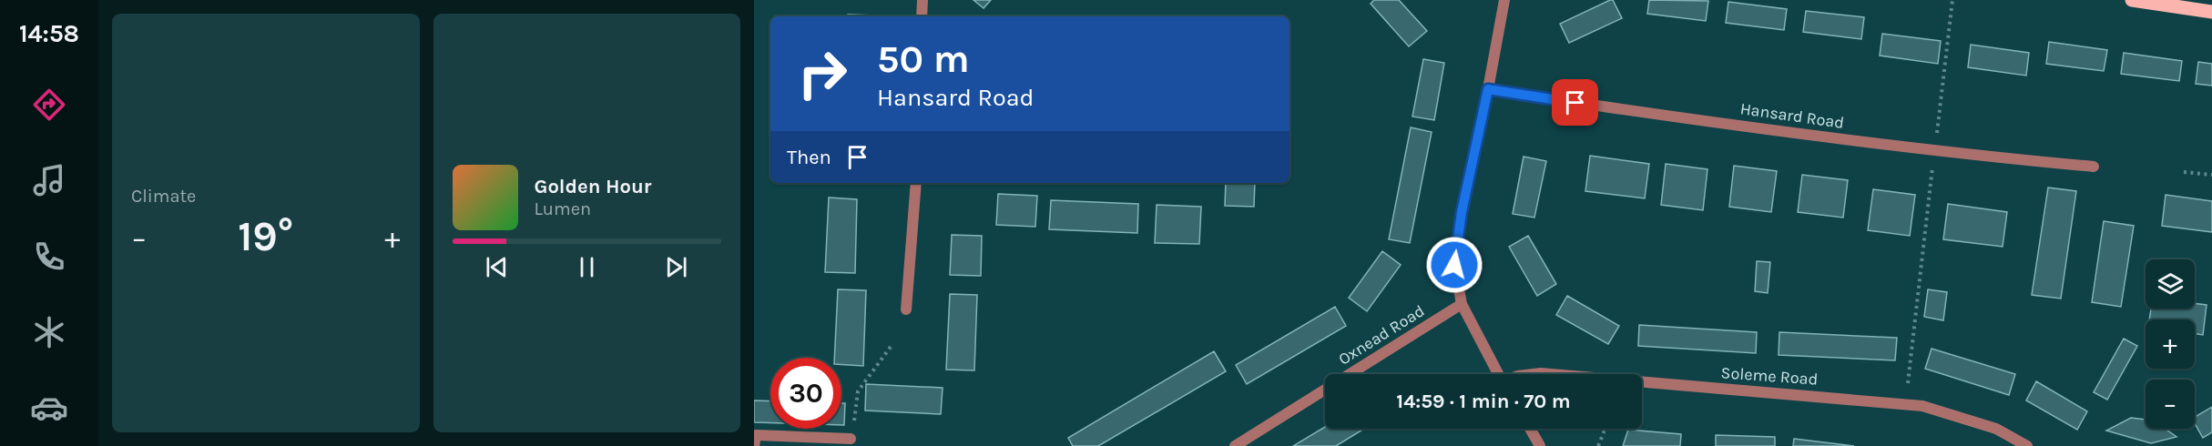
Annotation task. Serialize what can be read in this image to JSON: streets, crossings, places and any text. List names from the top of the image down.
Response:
{
  "streets": {
    "street": ["Hansard Road", "Oxnead Road", "Soleme Road"]
  },
  "page": {
    "tabs": "14:58",
    "tile": "Climate",
    "turn": ["50 m", "Hansard Road"],
    "then": "Then",
    "song": ["Golden Hour", "Lumen"],
    "heat": ["−", "19°", "+"],
    "map_buttons": ["+", "−"],
    "limit": "30",
    "trip": "14:59 · 1 min · 70 m"
  }
}
